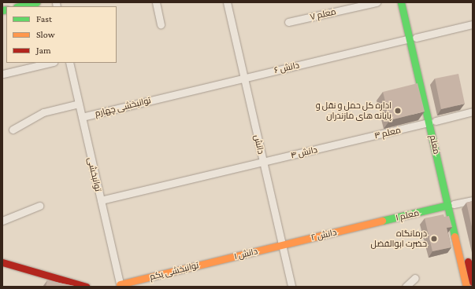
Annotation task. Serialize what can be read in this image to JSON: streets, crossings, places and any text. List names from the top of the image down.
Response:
{
  "streets": {
    "main road": [
      "معلم",
      "معلم ١",
      "دانش ٢",
      "دانش ١",
      "توانبخشی یکم"
    ],
    "street": [
      "معلم ٧",
      "دانش ۶",
      "توانبخشی چهارم",
      "معلم ۳",
      "دانش",
      "دانش ۴",
      "توانبخشی"
    ]
  },
  "crossings": [
    ["دانش ۶", "توانبخشی چهارم"],
    ["دانش ۶", "دانش"],
    ["دانش ۶", "معلم"],
    ["توانبخشی چهارم", "توانبخشی"],
    ["معلم ۳", "معلم"],
    ["معلم ۳", "دانش ۴"],
    ["دانش", "دانش ۴"],
    ["دانش", "دانش ٢"],
    ["دانش", "دانش ١"],
    ["معلم", "معلم ١"],
    ["دانش ۴", "توانبخشی"],
    ["توانبخشی", "توانبخشی یکم"],
    ["معلم ١", "دانش ٢"],
    ["دانش ٢", "دانش ١"],
    ["دانش ١", "توانبخشی یکم"]
  ],
  "places": ["اداره کل حمل و نقل و پایانه های مازندران", "درمانگاه حضرت ابوالفضل"],
  "legend": ["Fast", "Slow", "Jam"]
}
